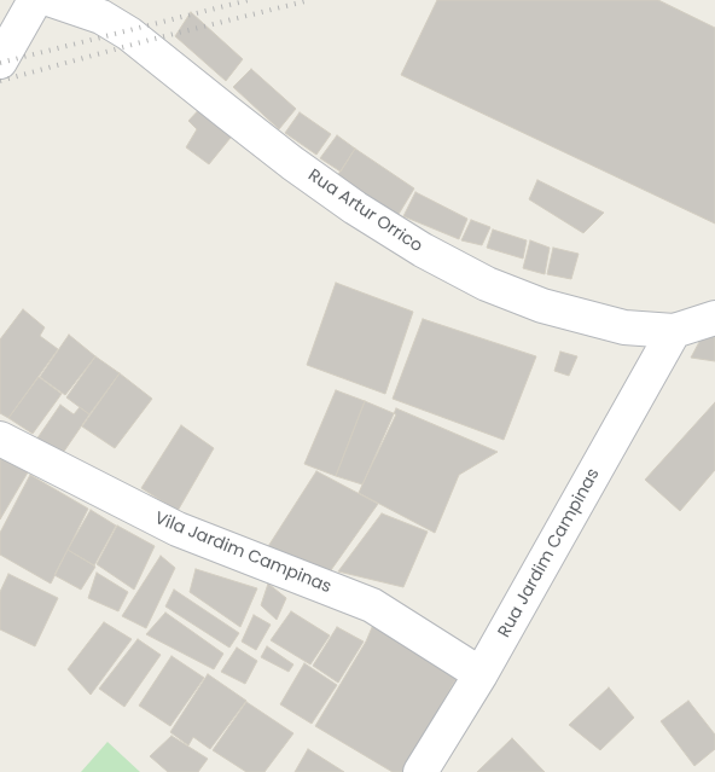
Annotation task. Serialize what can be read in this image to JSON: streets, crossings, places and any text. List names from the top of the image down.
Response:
{
  "streets": {
    "street": ["Rua Artur Orrico", "Vila Jardim Campinas", "Rua Jardim Campinas"]
  },
  "crossings": [
    ["Rua Artur Orrico", "Rua Jardim Campinas"],
    ["Vila Jardim Campinas", "Rua Jardim Campinas"]
  ]
}
